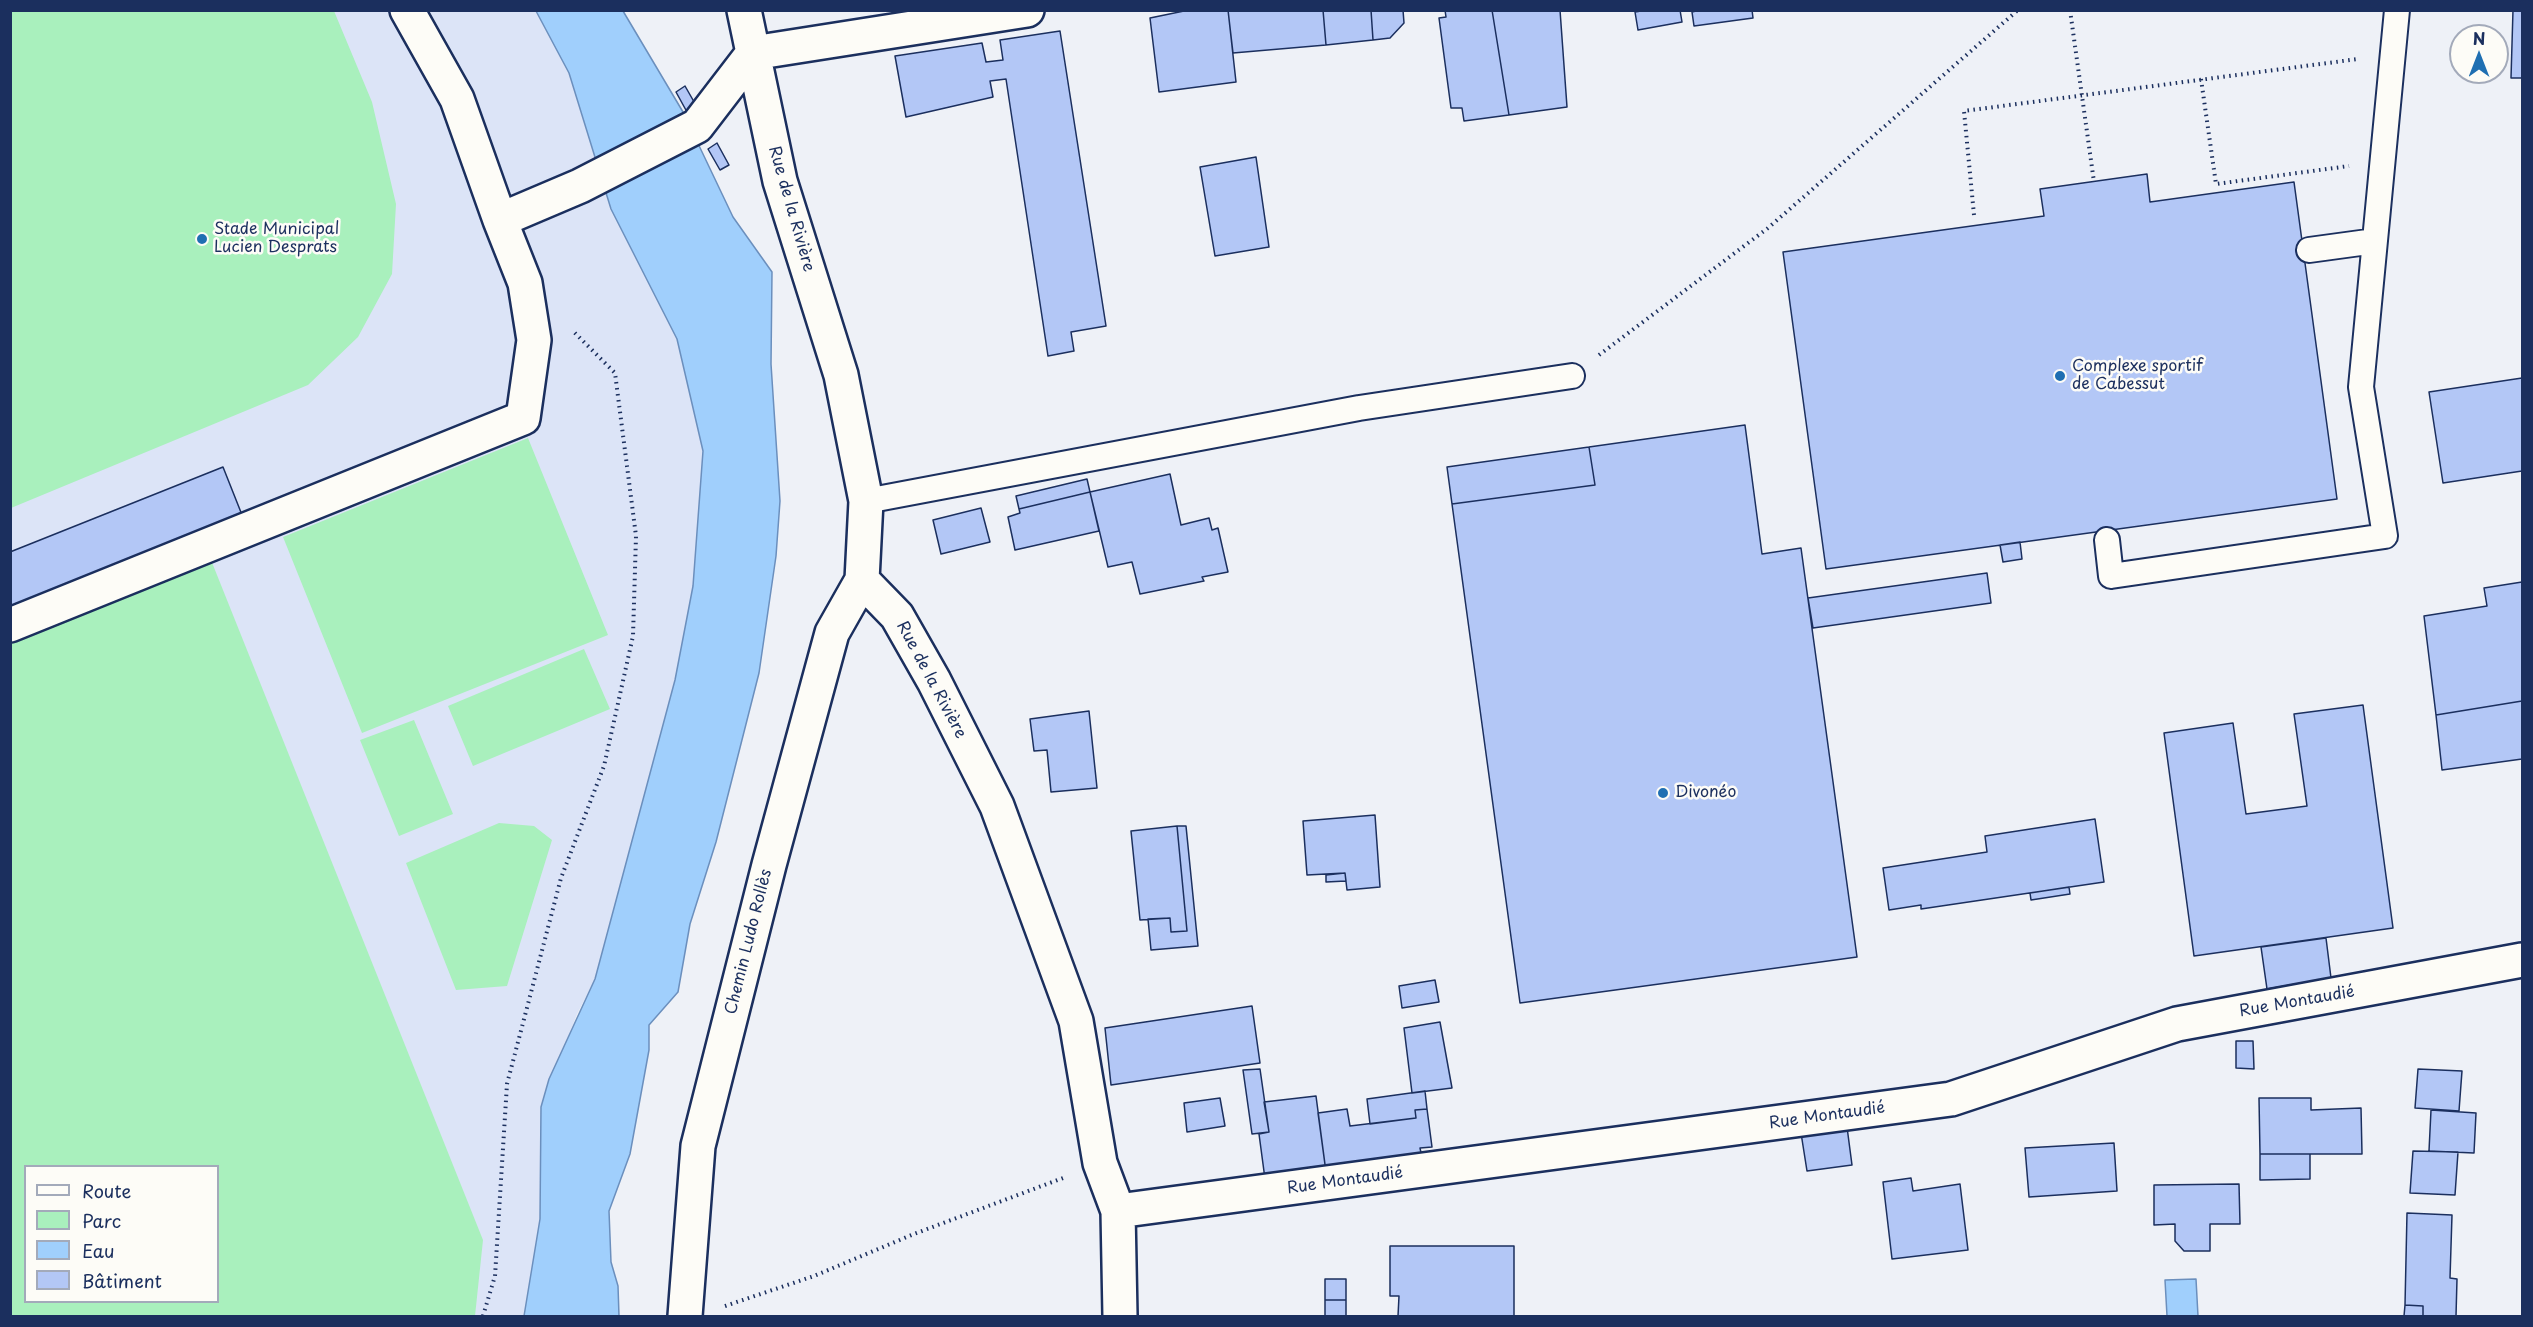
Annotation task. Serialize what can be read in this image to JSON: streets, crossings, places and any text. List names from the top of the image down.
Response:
{
  "streets": {
    "street": ["Rue de la Rivière", "Chemin Ludo Rollès", "Rue Montaudié"]
  },
  "crossings": [
    ["Rue de la Rivière", "Chemin Ludo Rollès"],
    ["Rue de la Rivière", "Rue Montaudié"]
  ],
  "places": ["Stade Municipal Lucien Desprats", "Complexe sportif de Cabessut", "Divonéo"],
  "legend": [
    "Route",
    "Parc",
    "Eau",
    "Bâtiment"
  ],
  "north": "top"
}
